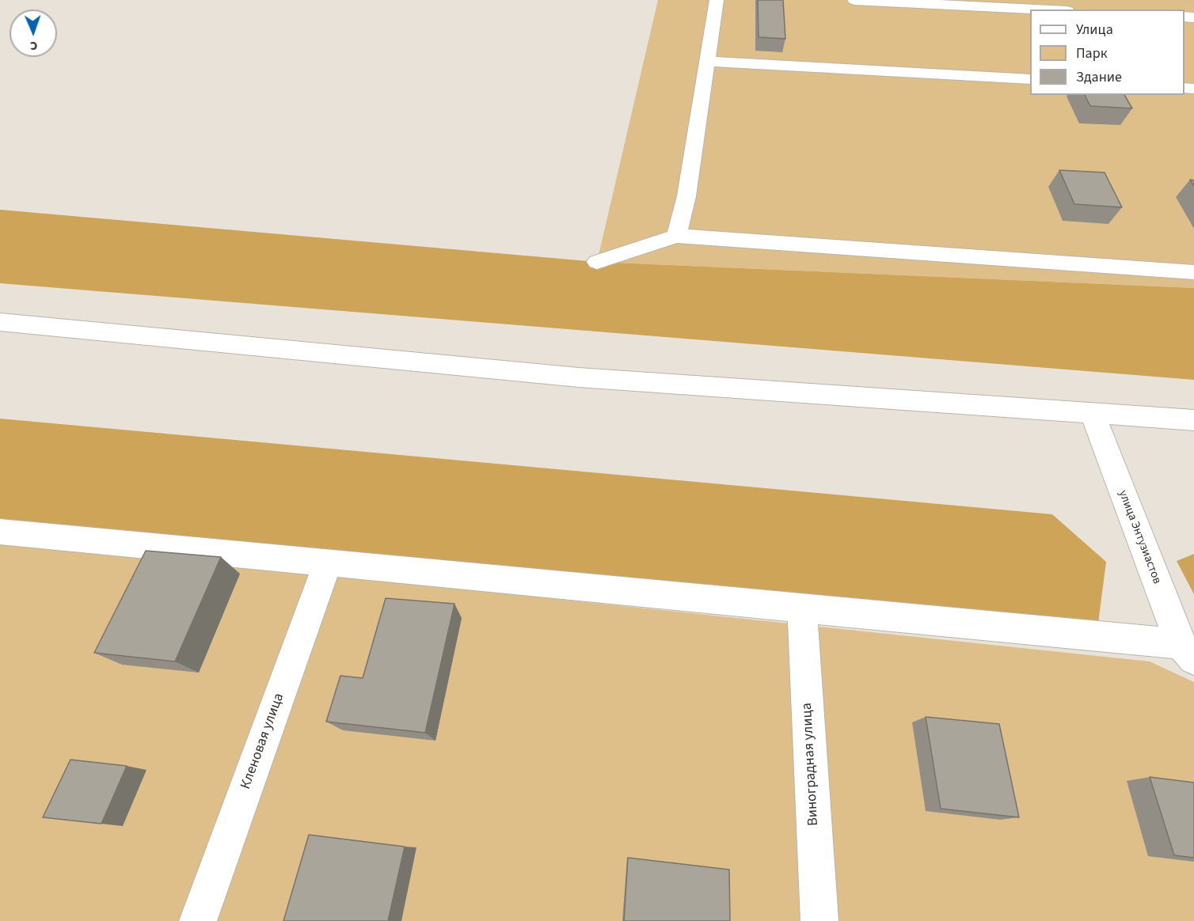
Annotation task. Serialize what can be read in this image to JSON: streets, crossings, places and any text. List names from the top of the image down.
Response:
{
  "streets": {
    "street": ["улица Энтузиастов", "Кленовая улица", "Виноградная улица"]
  },
  "legend": ["Улица", "Парк", "Здание"],
  "north": "bottom"
}
